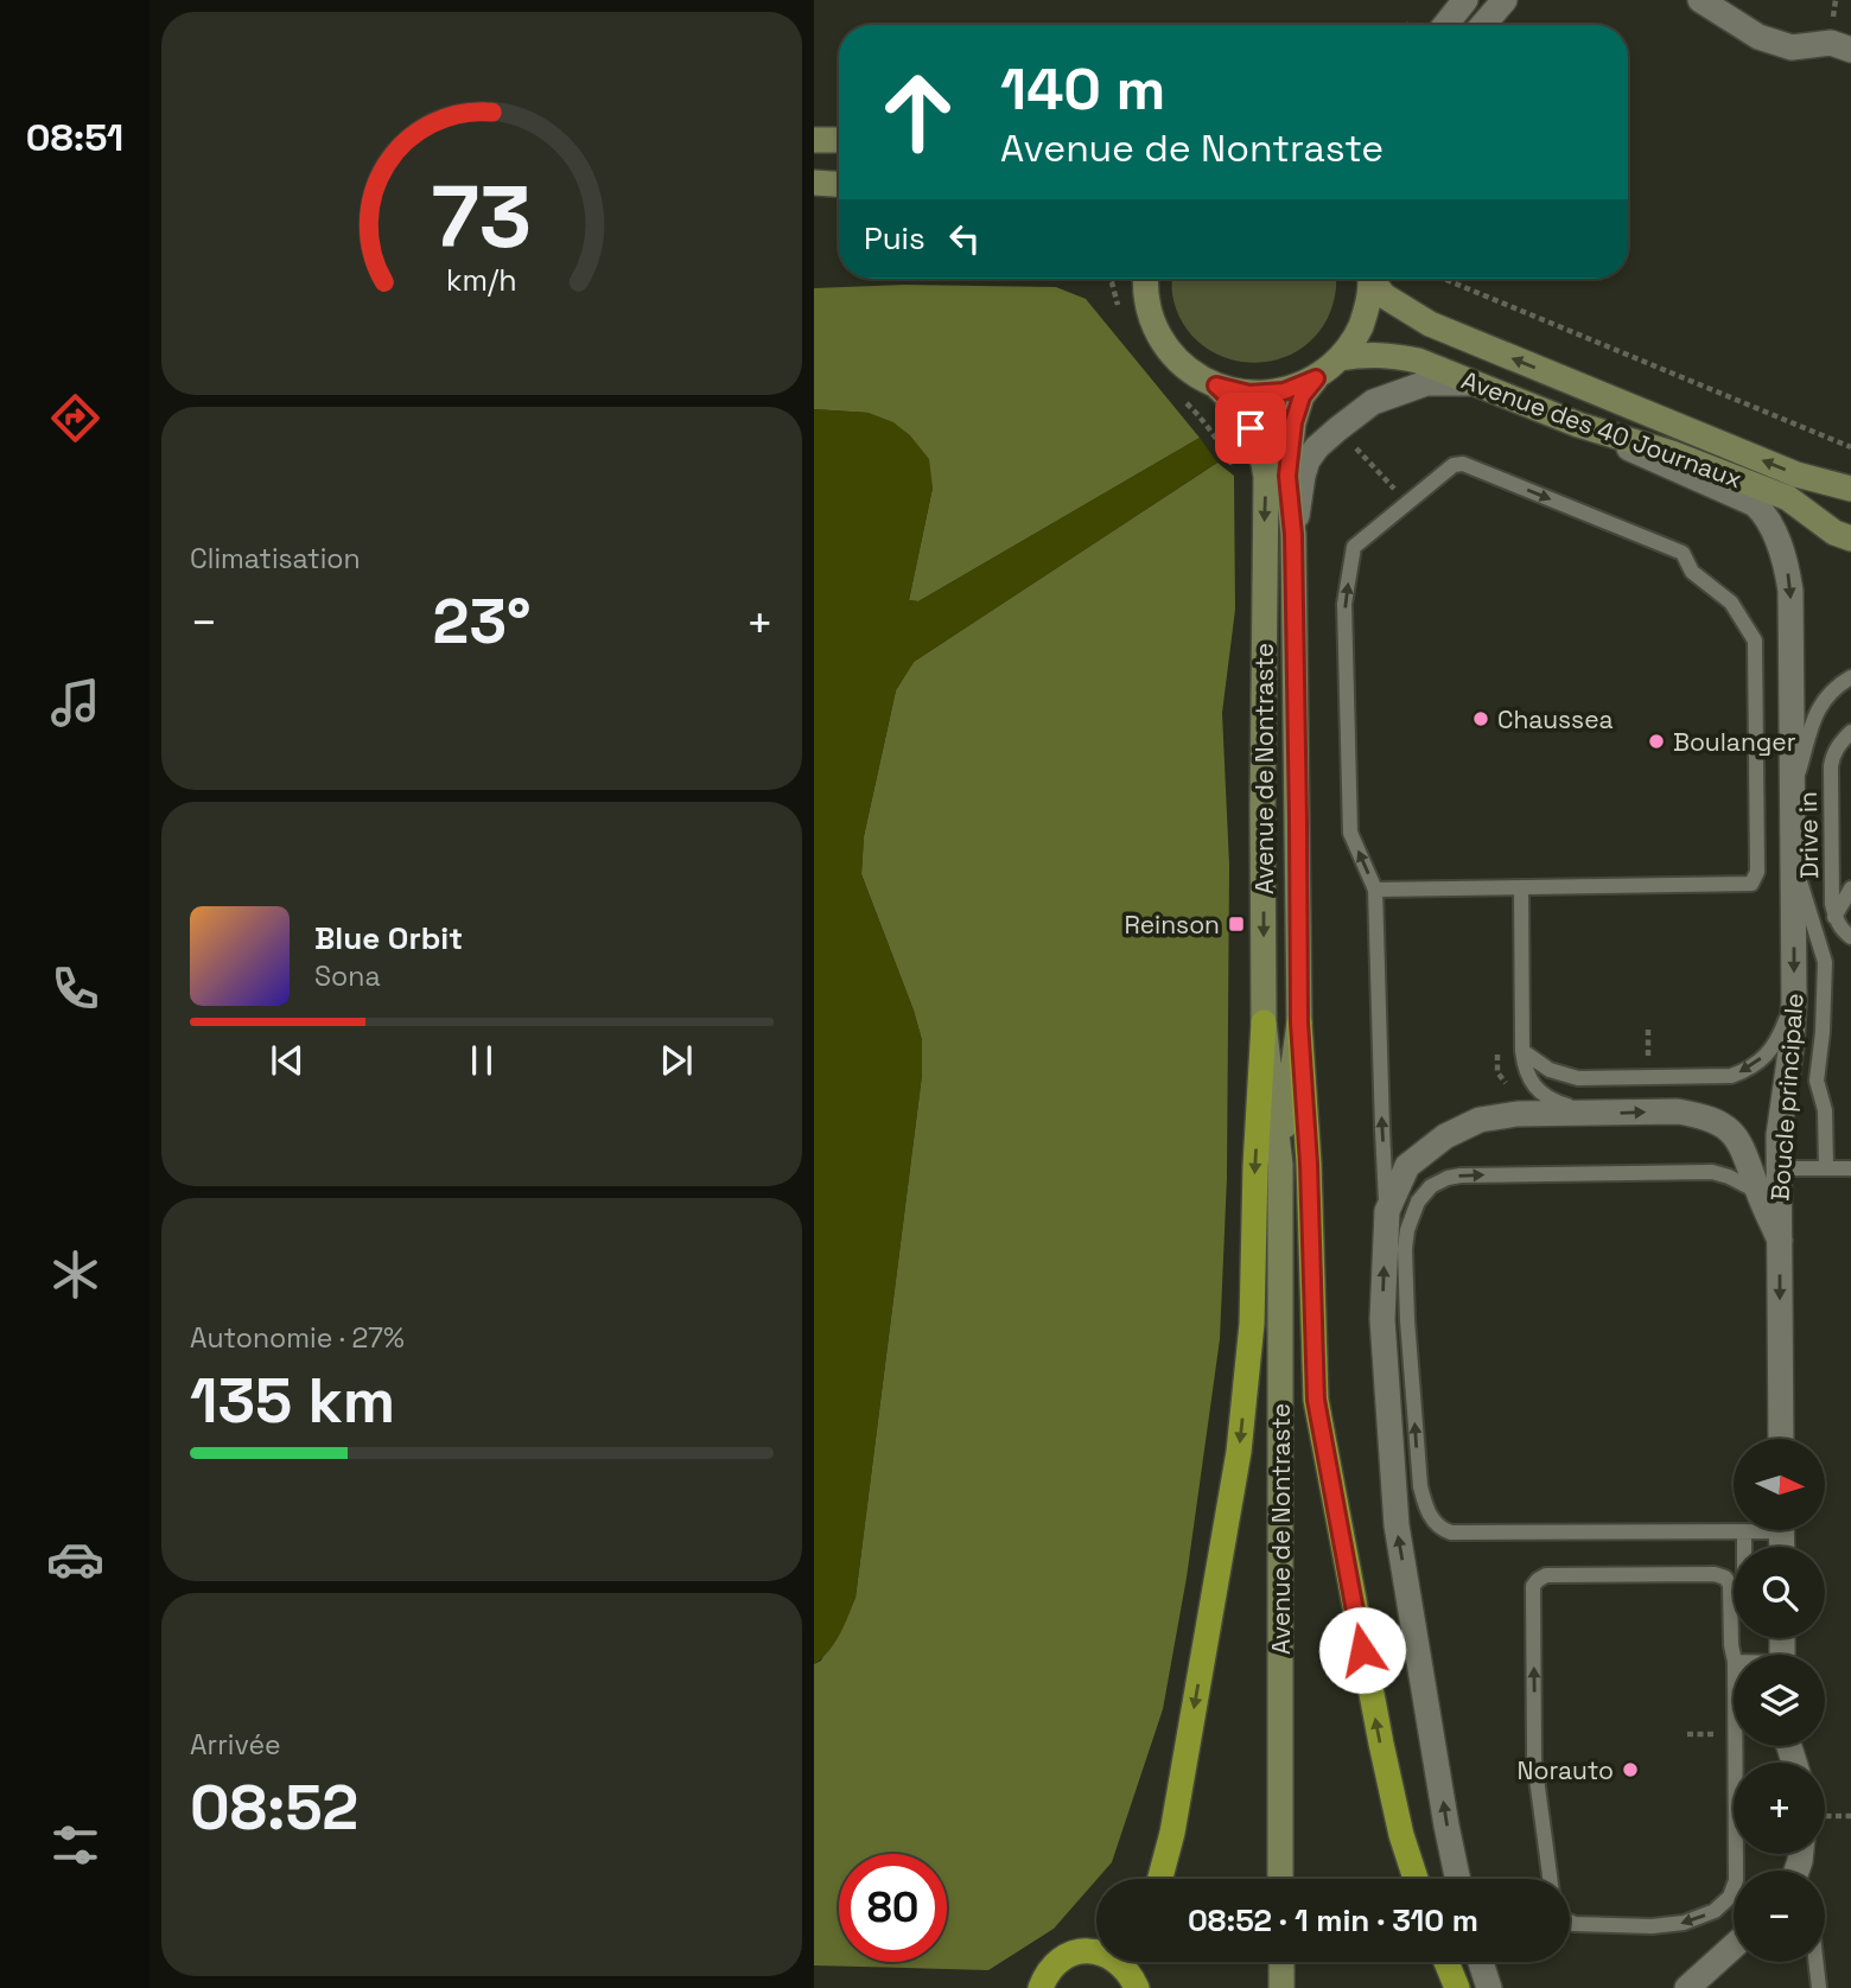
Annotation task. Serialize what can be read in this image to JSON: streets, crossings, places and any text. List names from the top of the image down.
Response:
{
  "streets": {
    "street": ["Avenue des 40 Journaux", "Avenue de Nontraste", "Boucle principale"],
    "lane": ["Drive in"]
  },
  "crossings": [
    ["Avenue des 40 Journaux", "Boucle principale"]
  ],
  "one_way": ["Boucle principale"],
  "places": {
    "other": ["Chaussea", "Boulanger", "Norauto"],
    "transit": ["Reinson"]
  },
  "north": "right",
  "page": {
    "tabs": "08:51",
    "turn": ["140 m", "Avenue de Nontraste"],
    "then": "Puis",
    "tile": [
      "Climatisation",
      ["Autonomie · 27%", "135 km"],
      ["Arrivée", "08:52"]
    ],
    "heat": ["−", "23°", "+"],
    "song": ["Blue Orbit", "Sona"],
    "map_buttons": ["+", "−"],
    "limit": "80",
    "trip": "08:52 · 1 min · 310 m",
    "gauge": ["73", "km/h"]
  }
}
